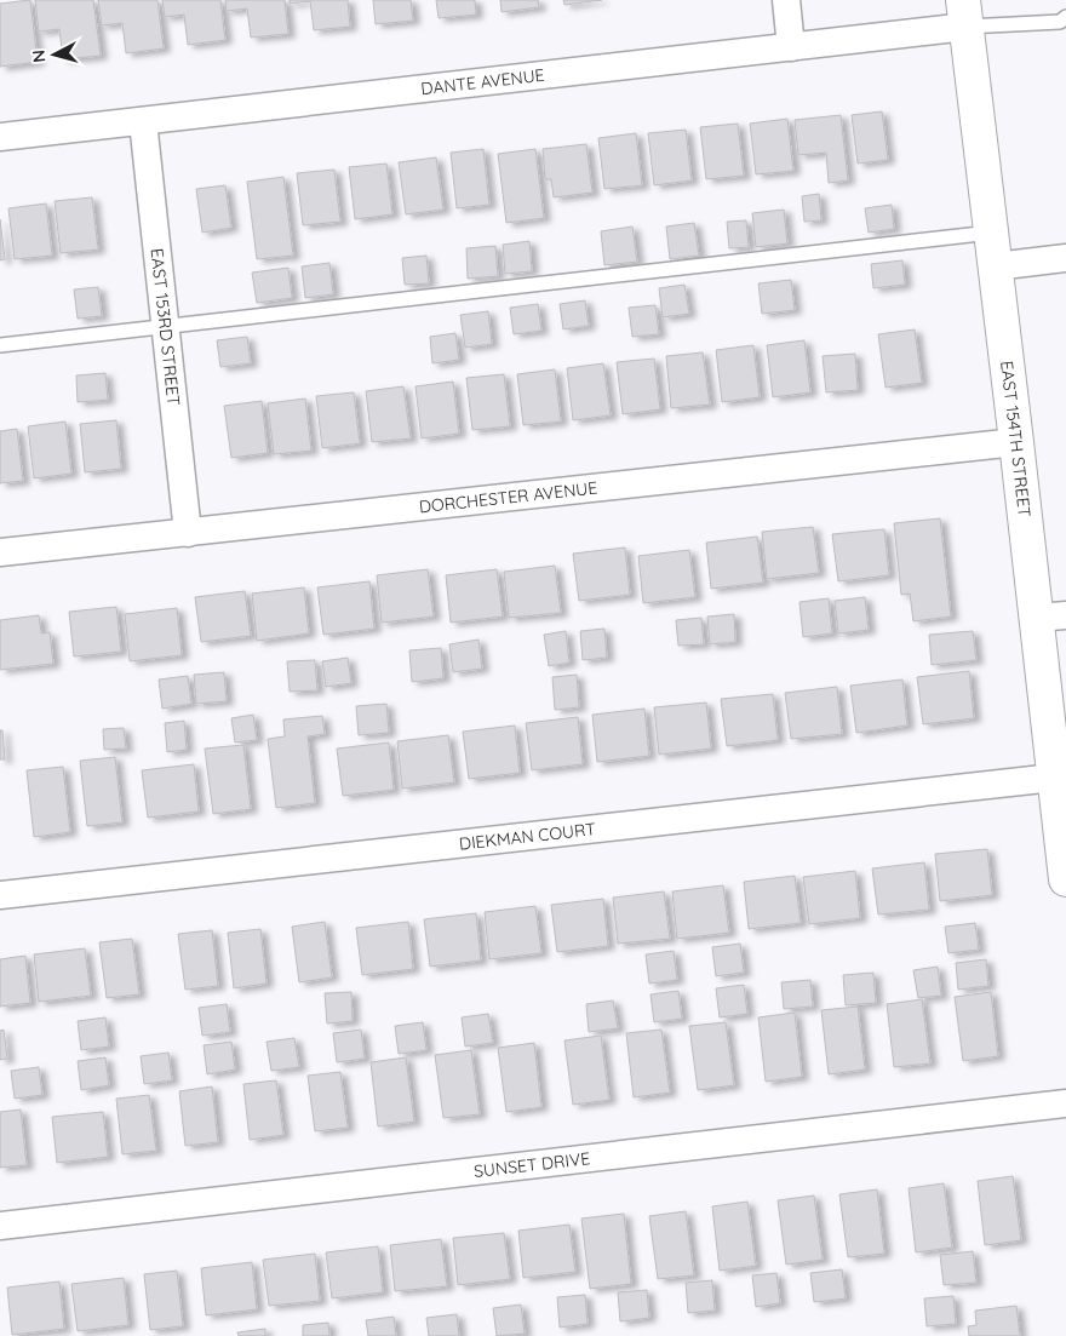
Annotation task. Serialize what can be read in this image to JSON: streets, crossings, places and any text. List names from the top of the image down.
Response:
{
  "streets": {
    "street": [
      "DANTE AVENUE",
      "EAST 153RD STREET",
      "EAST 154TH STREET",
      "DORCHESTER AVENUE",
      "DIEKMAN COURT",
      "SUNSET DRIVE"
    ]
  },
  "crossings": [
    ["DANTE AVENUE", "EAST 153RD STREET"],
    ["DANTE AVENUE", "EAST 154TH STREET"],
    ["EAST 153RD STREET", "DORCHESTER AVENUE"],
    ["EAST 154TH STREET", "DORCHESTER AVENUE"],
    ["EAST 154TH STREET", "DIEKMAN COURT"]
  ],
  "north": "left"
}
